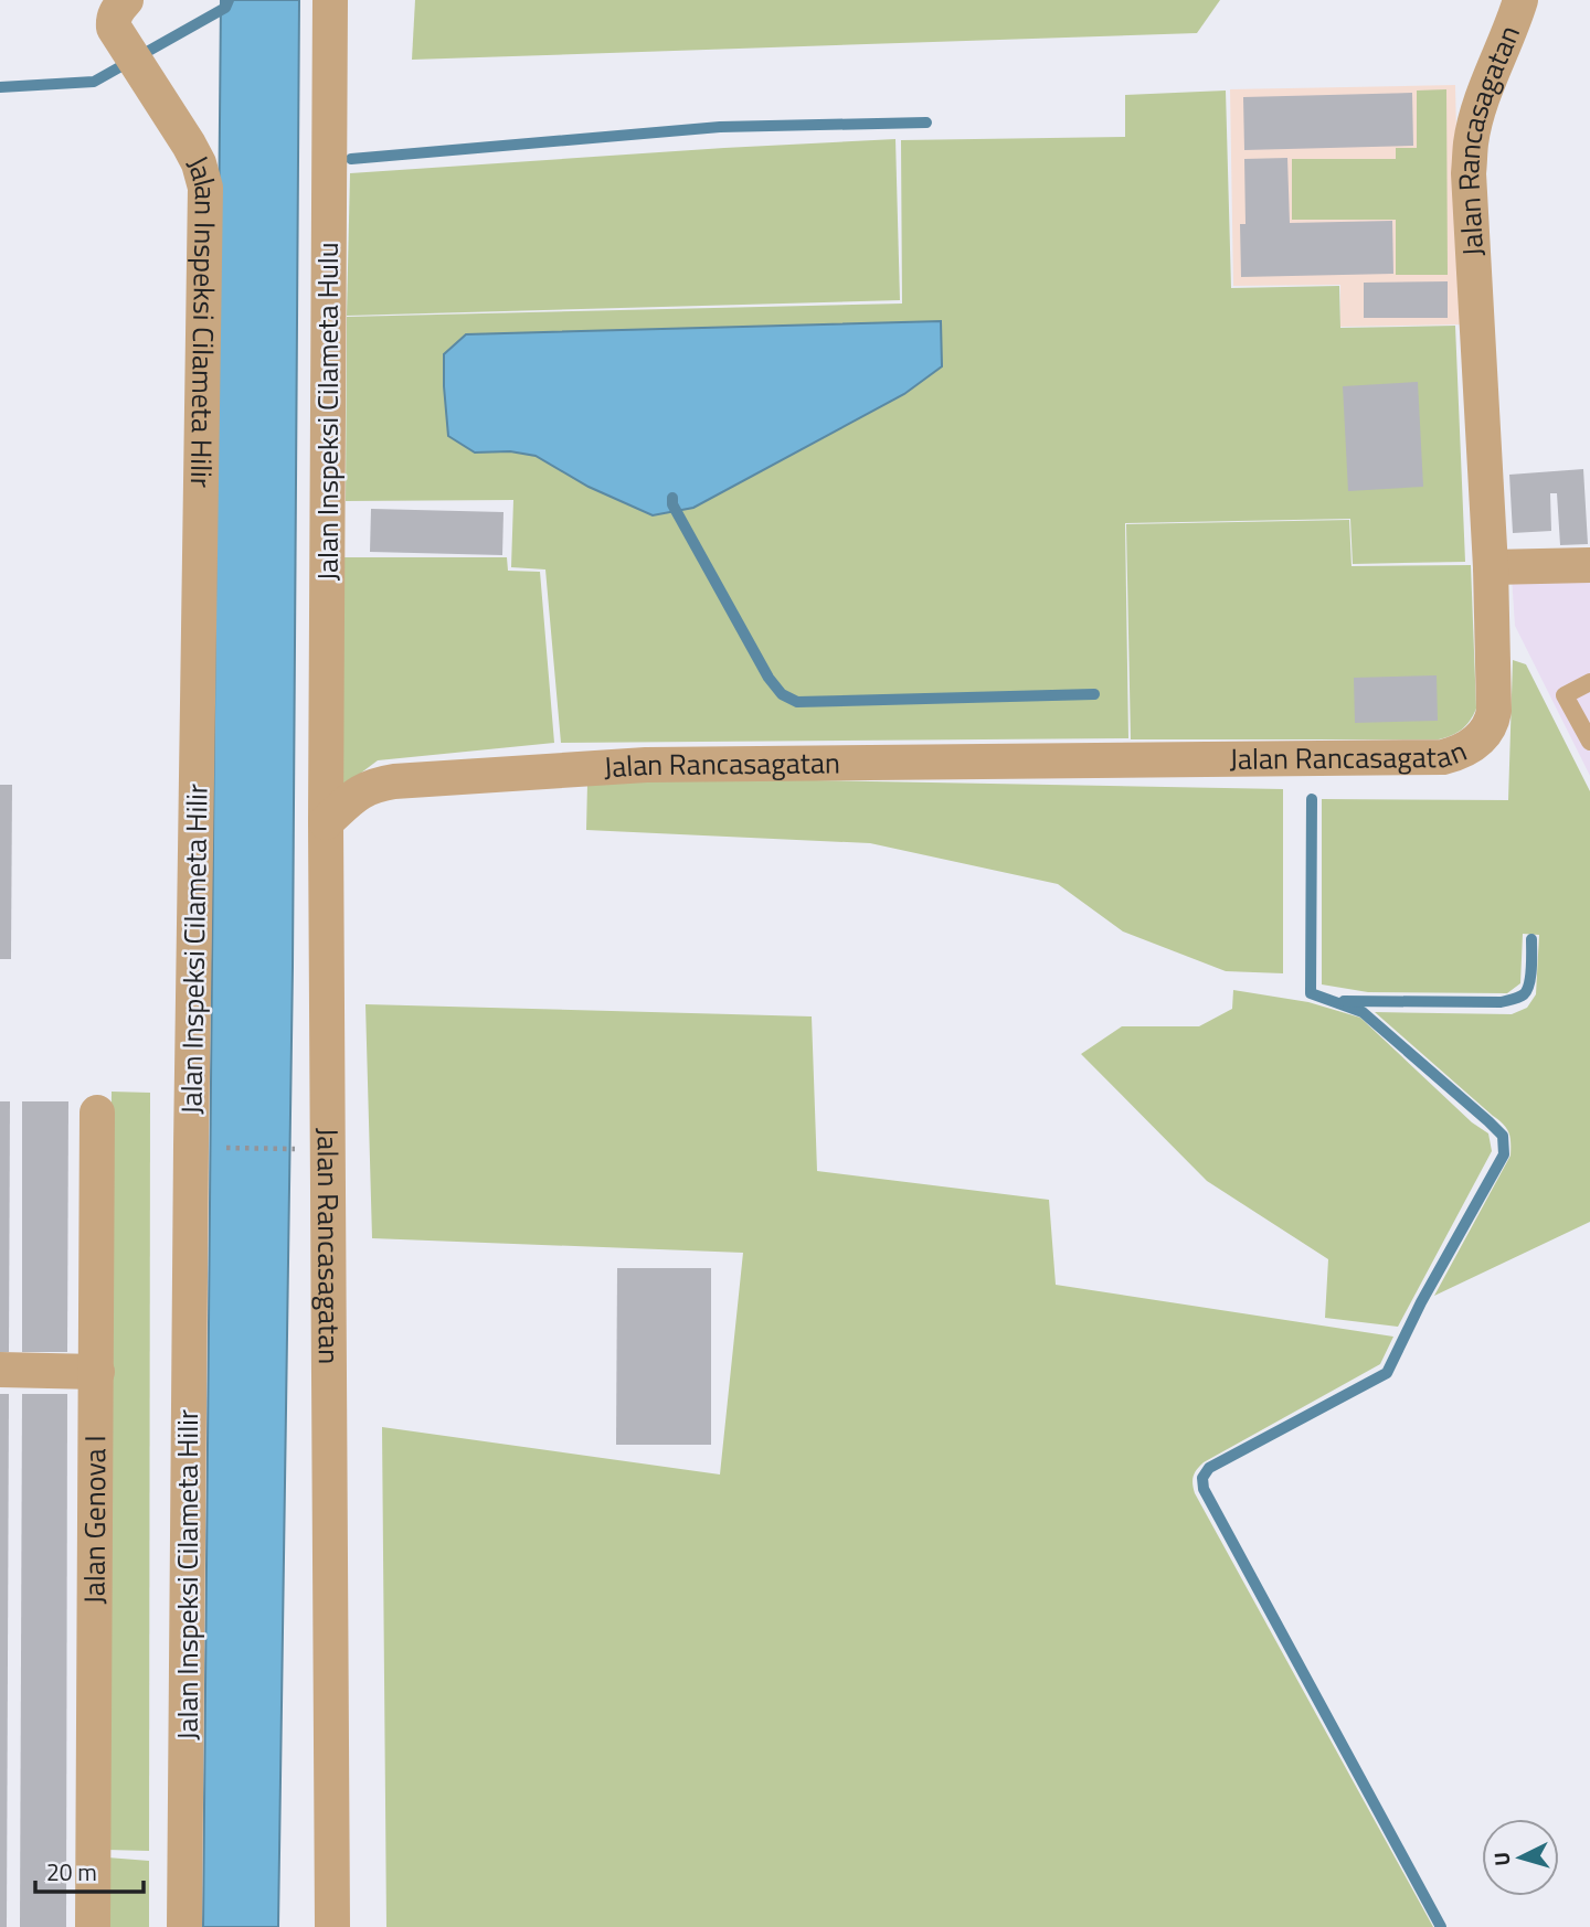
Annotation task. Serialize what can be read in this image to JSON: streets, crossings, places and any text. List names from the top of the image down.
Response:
{
  "streets": {
    "street": [
      "Jalan Rancasagatan",
      "Jalan Inspeksi Cilameta Hilir",
      "Jalan Inspeksi Cilameta Hulu",
      "Jalan Genova I"
    ]
  },
  "crossings": [
    ["Jalan Rancasagatan", "Jalan Inspeksi Cilameta Hulu"]
  ],
  "scale_bar": "20 m",
  "north": "left"
}
